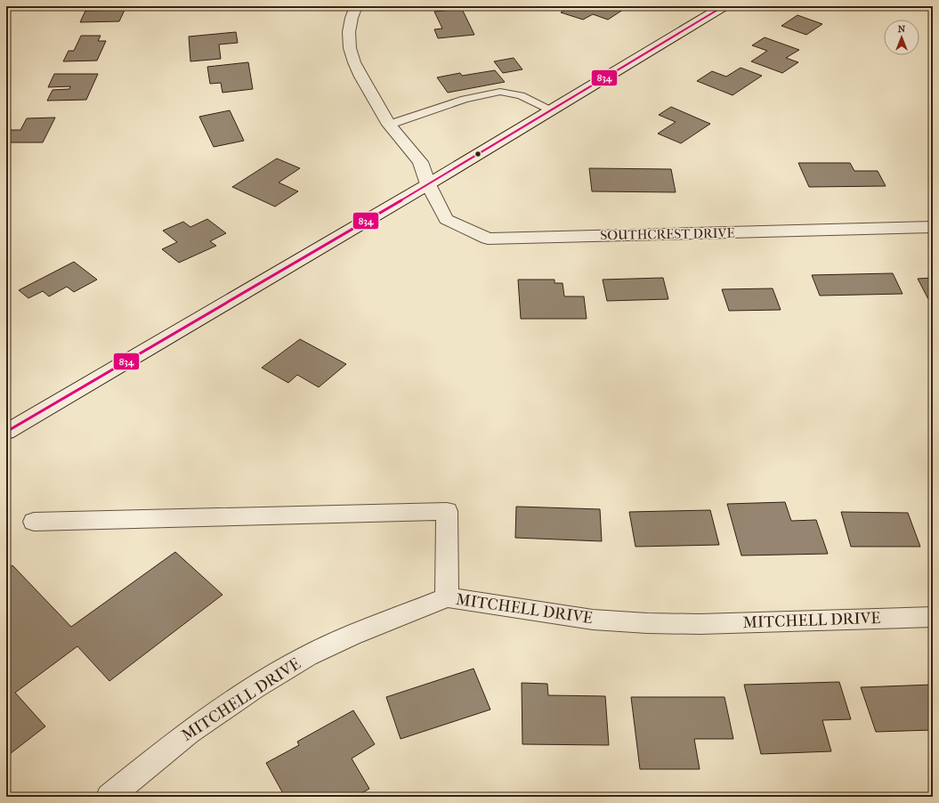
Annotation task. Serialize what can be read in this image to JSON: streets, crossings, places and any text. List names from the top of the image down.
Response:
{
  "streets": {
    "street": ["SOUTHCREST DRIVE", "MITCHELL DRIVE"]
  },
  "lines": ["transit line 834"],
  "north": "top"
}
